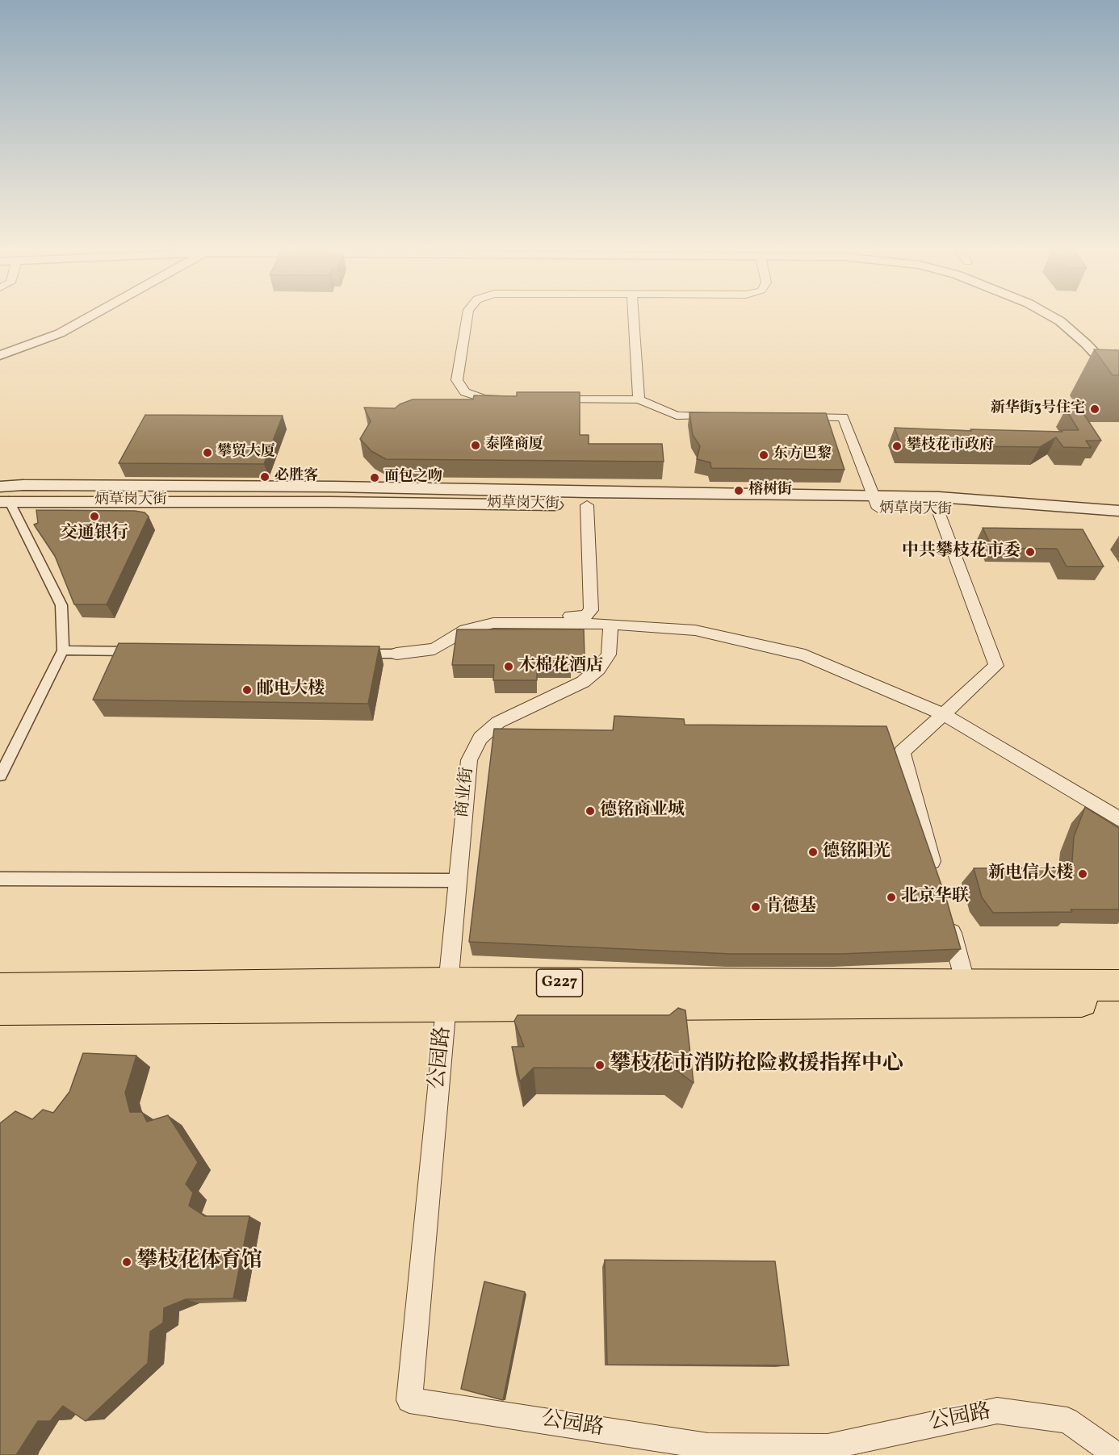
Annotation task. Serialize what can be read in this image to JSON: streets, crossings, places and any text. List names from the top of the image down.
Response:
{
  "streets": {
    "highway": ["G227"],
    "street": ["炳草岗大街", "商业街", "公园路"]
  },
  "crossings": [
    ["商业街", "G227"],
    ["商业街", "公园路"],
    ["G227", "公园路"]
  ],
  "places": [
    "新华街3号住宅",
    "泰隆商厦",
    "攀枝花市政府",
    "攀贸大厦",
    "东方巴黎",
    "必胜客",
    "面包之吻",
    "榕树街",
    "交通银行",
    "中共攀枝花市委",
    "木棉花酒店",
    "邮电大楼",
    "德铭商业城",
    "德铭阳光",
    "新电信大楼",
    "北京华联",
    "肯德基",
    "攀枝花市消防抢险救援指挥中心",
    "攀枝花体育馆"
  ]
}
